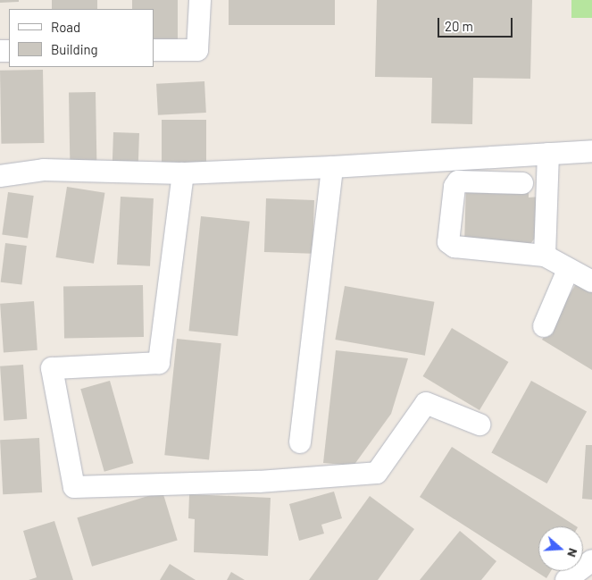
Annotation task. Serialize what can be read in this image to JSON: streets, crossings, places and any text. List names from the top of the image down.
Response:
{
  "legend": ["Road", "Building"],
  "scale_bar": "20 m",
  "north": "right"
}
